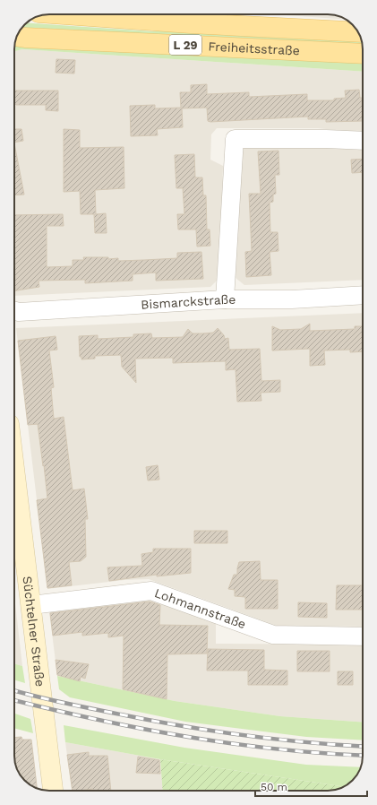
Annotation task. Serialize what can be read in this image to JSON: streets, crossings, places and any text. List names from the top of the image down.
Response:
{
  "streets": {
    "main road": ["L 29", "Freiheitsstraße", "Süchtelner Straße"],
    "street": ["Bismarckstraße", "Lohmannstraße"]
  },
  "crossings": [
    ["Lohmannstraße", "Süchtelner Straße"]
  ],
  "scale_bar": "50 m"
}
